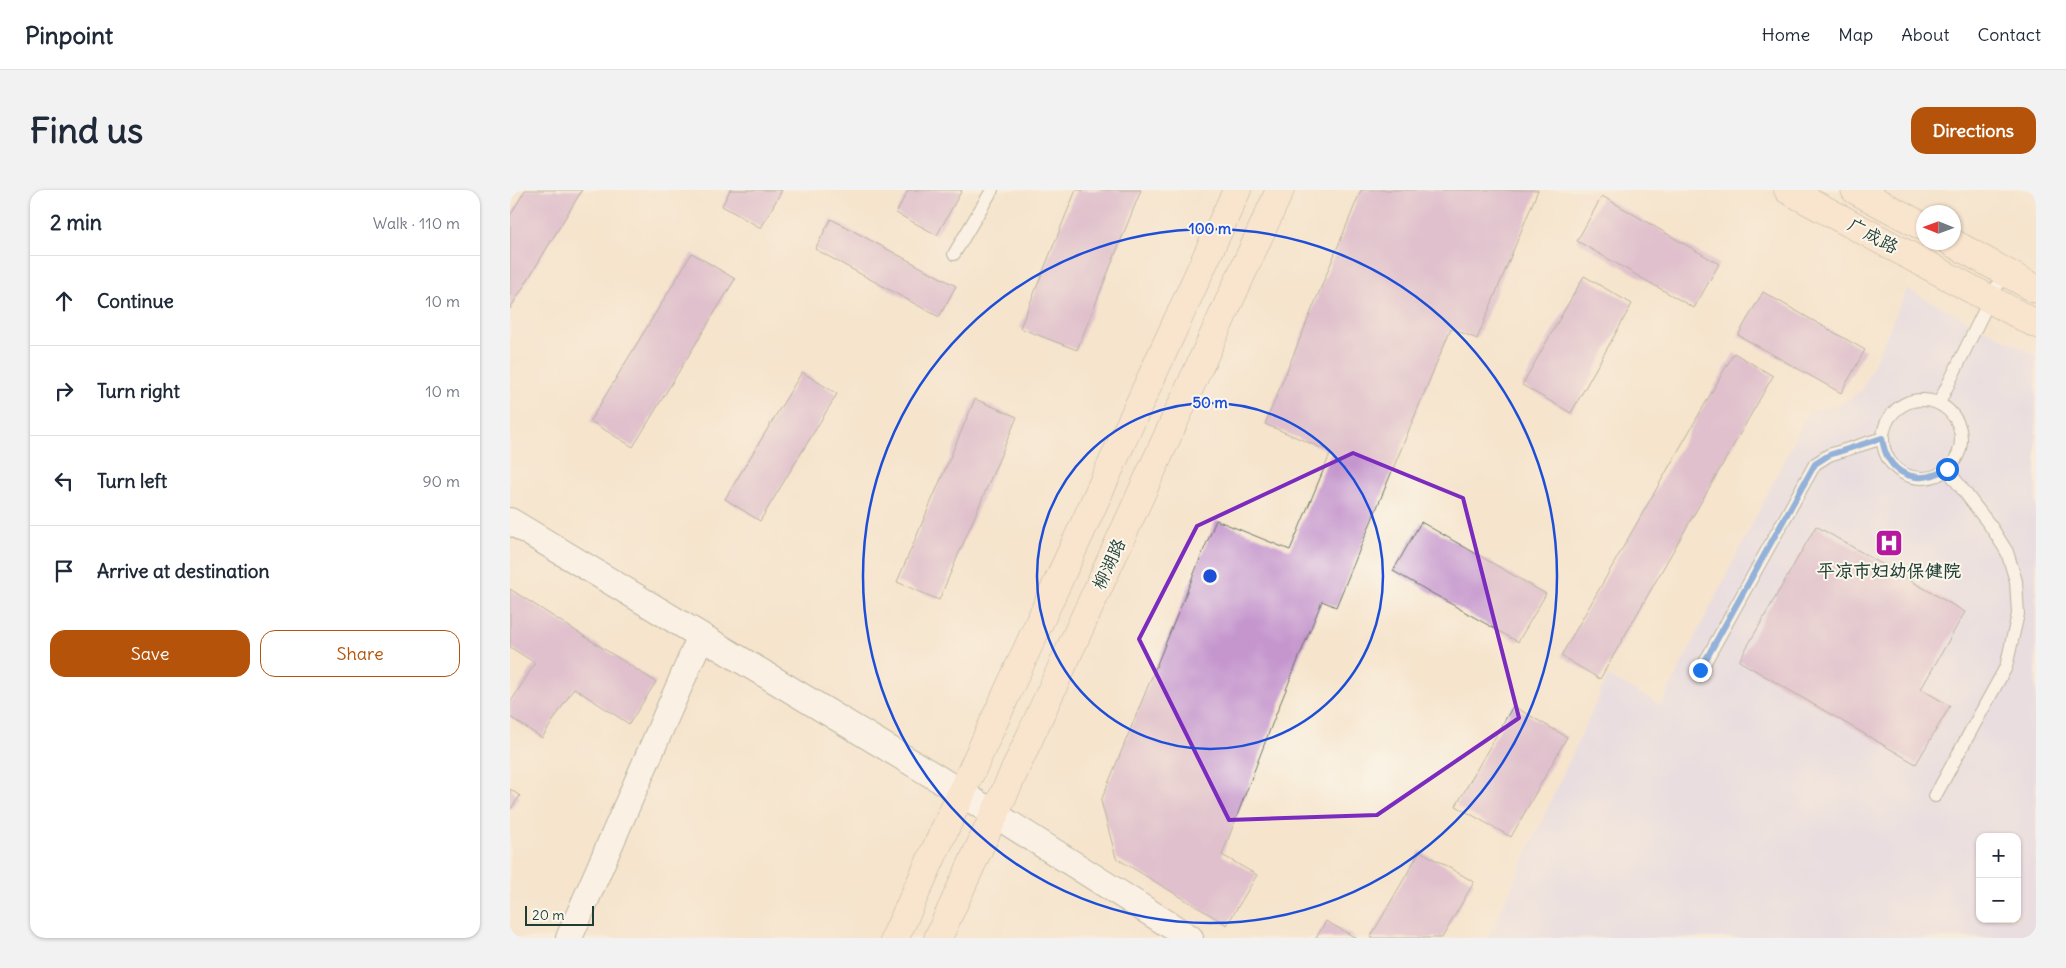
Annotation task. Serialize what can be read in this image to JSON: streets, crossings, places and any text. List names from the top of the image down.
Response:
{
  "streets": {
    "main road": ["广成路", "柳湖路"]
  },
  "places": {
    "hospital": ["平凉市妇幼保健院"]
  },
  "scale_bar": "20 m",
  "north": "left",
  "page": {
    "header": "Pinpoint",
    "nav": [
      "Home",
      "Map",
      "About",
      "Contact"
    ],
    "buttons": [
      "Directions",
      ["Save", "Share"]
    ],
    "title": "Find us",
    "heading": ["2 min", "Walk · 110 m"],
    "list": [
      ["Continue", "10 m"],
      ["Turn right", "10 m"],
      ["Turn left", "90 m"],
      "Arrive at destination"
    ],
    "map_buttons": ["+", "−"],
    "scale": "20 m"
  },
  "rings": ["100 m", "50 m"]
}
